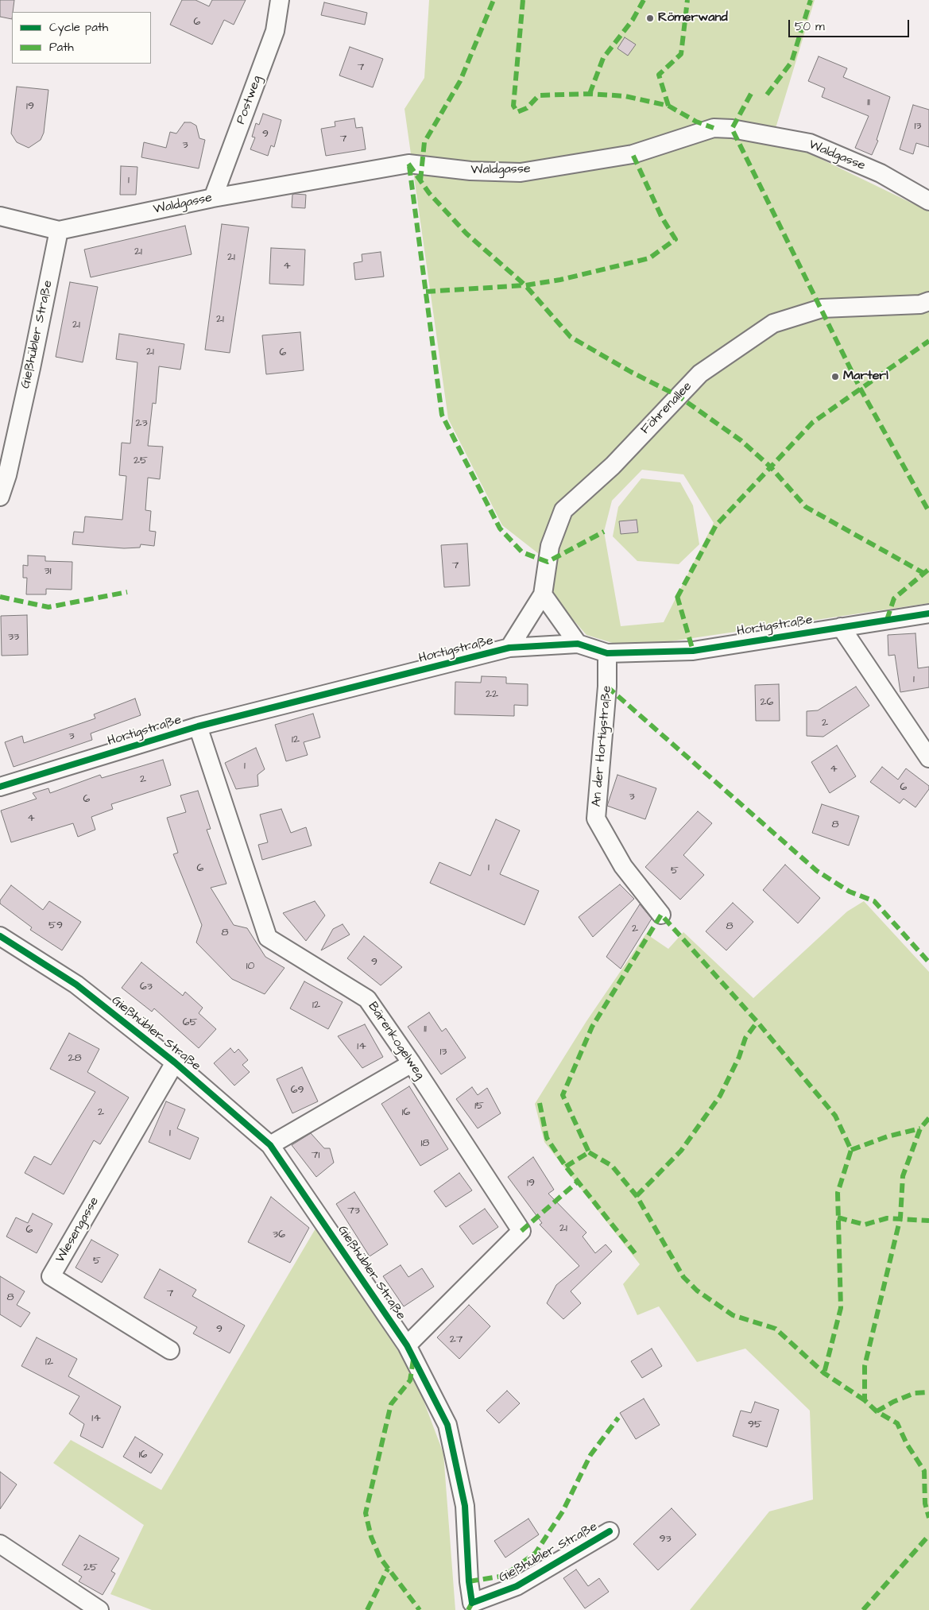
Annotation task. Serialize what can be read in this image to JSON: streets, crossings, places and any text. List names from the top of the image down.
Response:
{
  "streets": {
    "street": [
      "Postweg",
      "Waldgasse",
      "Gießhübler Straße",
      "Föhrenallee",
      "Hortigstraße",
      "An der Hortigstraße",
      "Bärenkogelweg",
      "Wiesengasse"
    ]
  },
  "crossings": [
    ["Postweg", "Waldgasse"],
    ["Waldgasse", "Gießhübler Straße"],
    ["Gießhübler Straße", "Bärenkogelweg"],
    ["Gießhübler Straße", "Wiesengasse"],
    ["Föhrenallee", "Hortigstraße"],
    ["Hortigstraße", "An der Hortigstraße"],
    ["Hortigstraße", "Bärenkogelweg"]
  ],
  "places": ["Römerwand", "Marterl"],
  "house_numbers": [
    "6",
    "7",
    "11",
    "19",
    "13",
    "9",
    "7",
    "3",
    "1",
    "21",
    "21",
    "4",
    "21",
    "21",
    "21",
    "6",
    "23",
    "25",
    "7",
    "31",
    "33",
    "1",
    "22",
    "26",
    "2",
    "3",
    "12",
    "1",
    "4",
    "2",
    "6",
    "3",
    "6",
    "4",
    "8",
    "1",
    "6",
    "5",
    "59",
    "8",
    "2",
    "8",
    "9",
    "10",
    "63",
    "12",
    "65",
    "11",
    "14",
    "13",
    "28",
    "69",
    "15",
    "2",
    "16",
    "1",
    "18",
    "71",
    "19",
    "73",
    "21",
    "6",
    "36",
    "5",
    "7",
    "8",
    "9",
    "27",
    "12",
    "14",
    "95",
    "16",
    "93",
    "25"
  ],
  "legend": ["Cycle path", "Path"],
  "scale_bar": "50 m"
}
